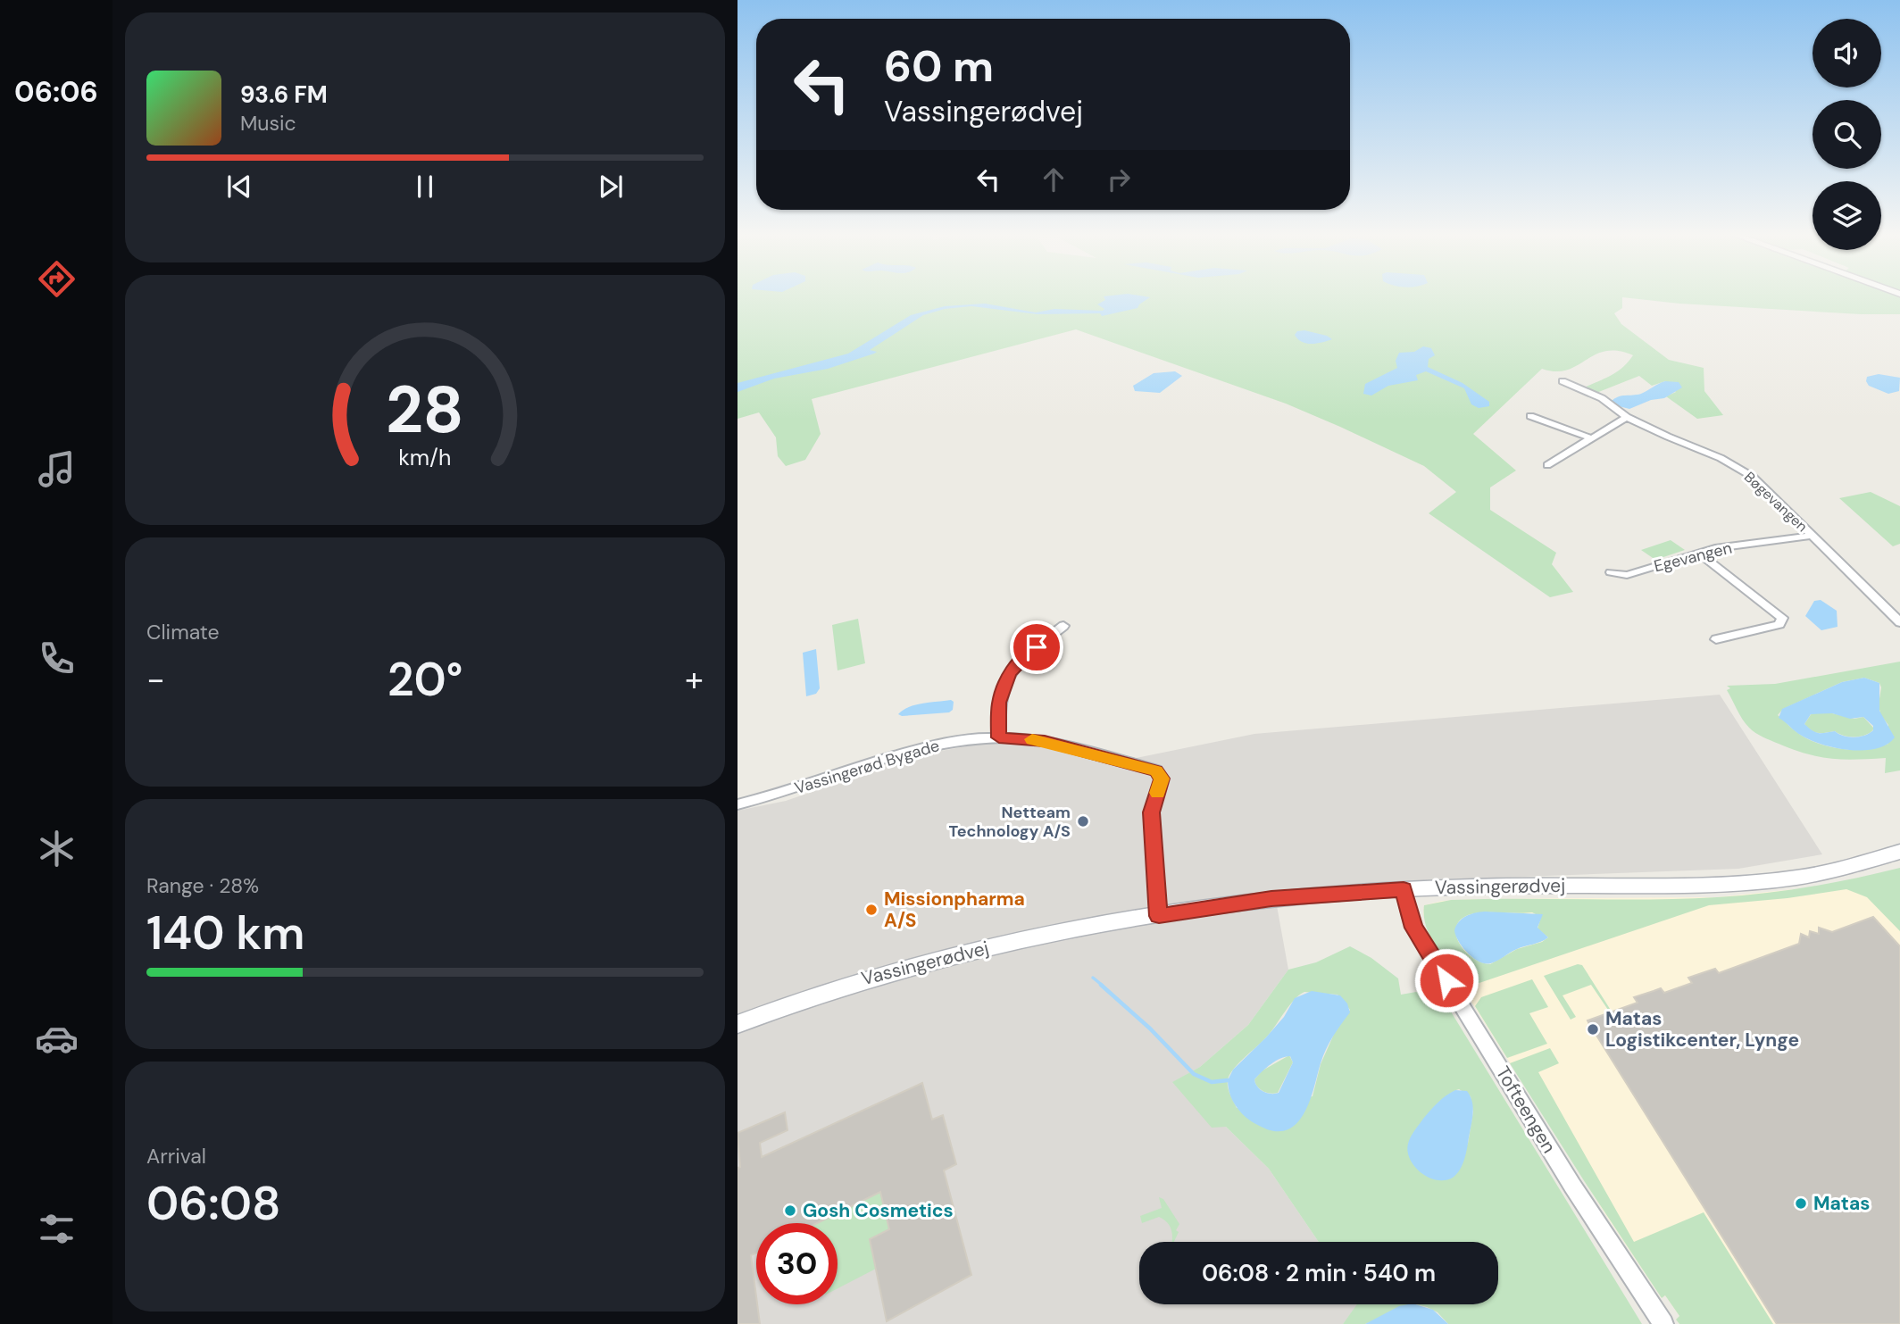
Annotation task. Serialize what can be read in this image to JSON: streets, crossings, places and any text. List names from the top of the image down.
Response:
{
  "streets": {
    "street": [
      "Bøgevangen",
      "Egevangen",
      "Vassingerød Bygade",
      "Vassingerødvej",
      "Tofteengen"
    ]
  },
  "crossings": [
    ["Bøgevangen", "Egevangen"],
    ["Vassingerød Bygade", "Vassingerødvej"],
    ["Vassingerødvej", "Tofteengen"]
  ],
  "places": [
    "Netteam Technology A/S",
    "Missionpharma A/S",
    "Matas Logistikcenter, Lynge",
    "Matas",
    "Gosh Cosmetics"
  ],
  "page": {
    "tabs": "06:06",
    "turn": ["60 m", "Vassingerødvej"],
    "song": ["93.6 FM", "Music"],
    "tile": [
      "Climate",
      ["Range · 28%", "140 km"],
      ["Arrival", "06:08"]
    ],
    "heat": ["−", "20°", "+"],
    "limit": "30",
    "trip": "06:08 · 2 min · 540 m",
    "gauge": ["28", "km/h"]
  }
}
